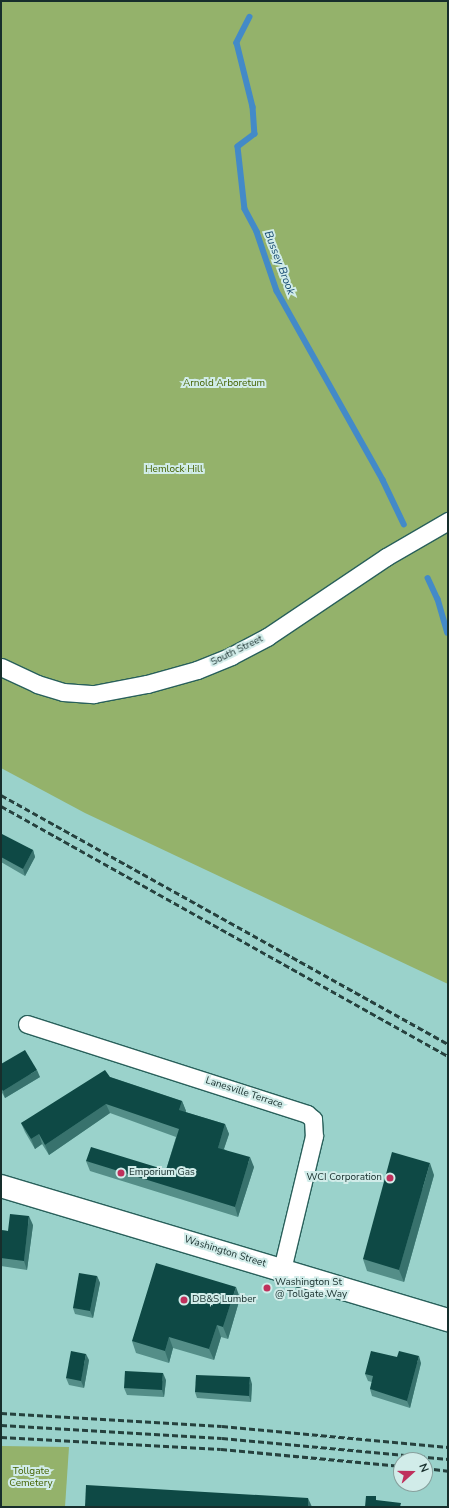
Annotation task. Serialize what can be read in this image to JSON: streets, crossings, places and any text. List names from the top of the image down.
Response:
{
  "streets": {
    "main road": ["Washington Street"],
    "street": ["South Street", "Lanesville Terrace"]
  },
  "crossings": [
    ["Lanesville Terrace", "Washington Street"]
  ],
  "water": ["Bussey Brook"],
  "parks": ["Arnold Arboretum", "Hemlock Hill", "Tollgate Cemetery"],
  "places": [
    "Emporium Gas",
    "WCI Corporation",
    "Washington St @ Tollgate Way",
    "DB&S Lumber"
  ],
  "north": "right"
}
